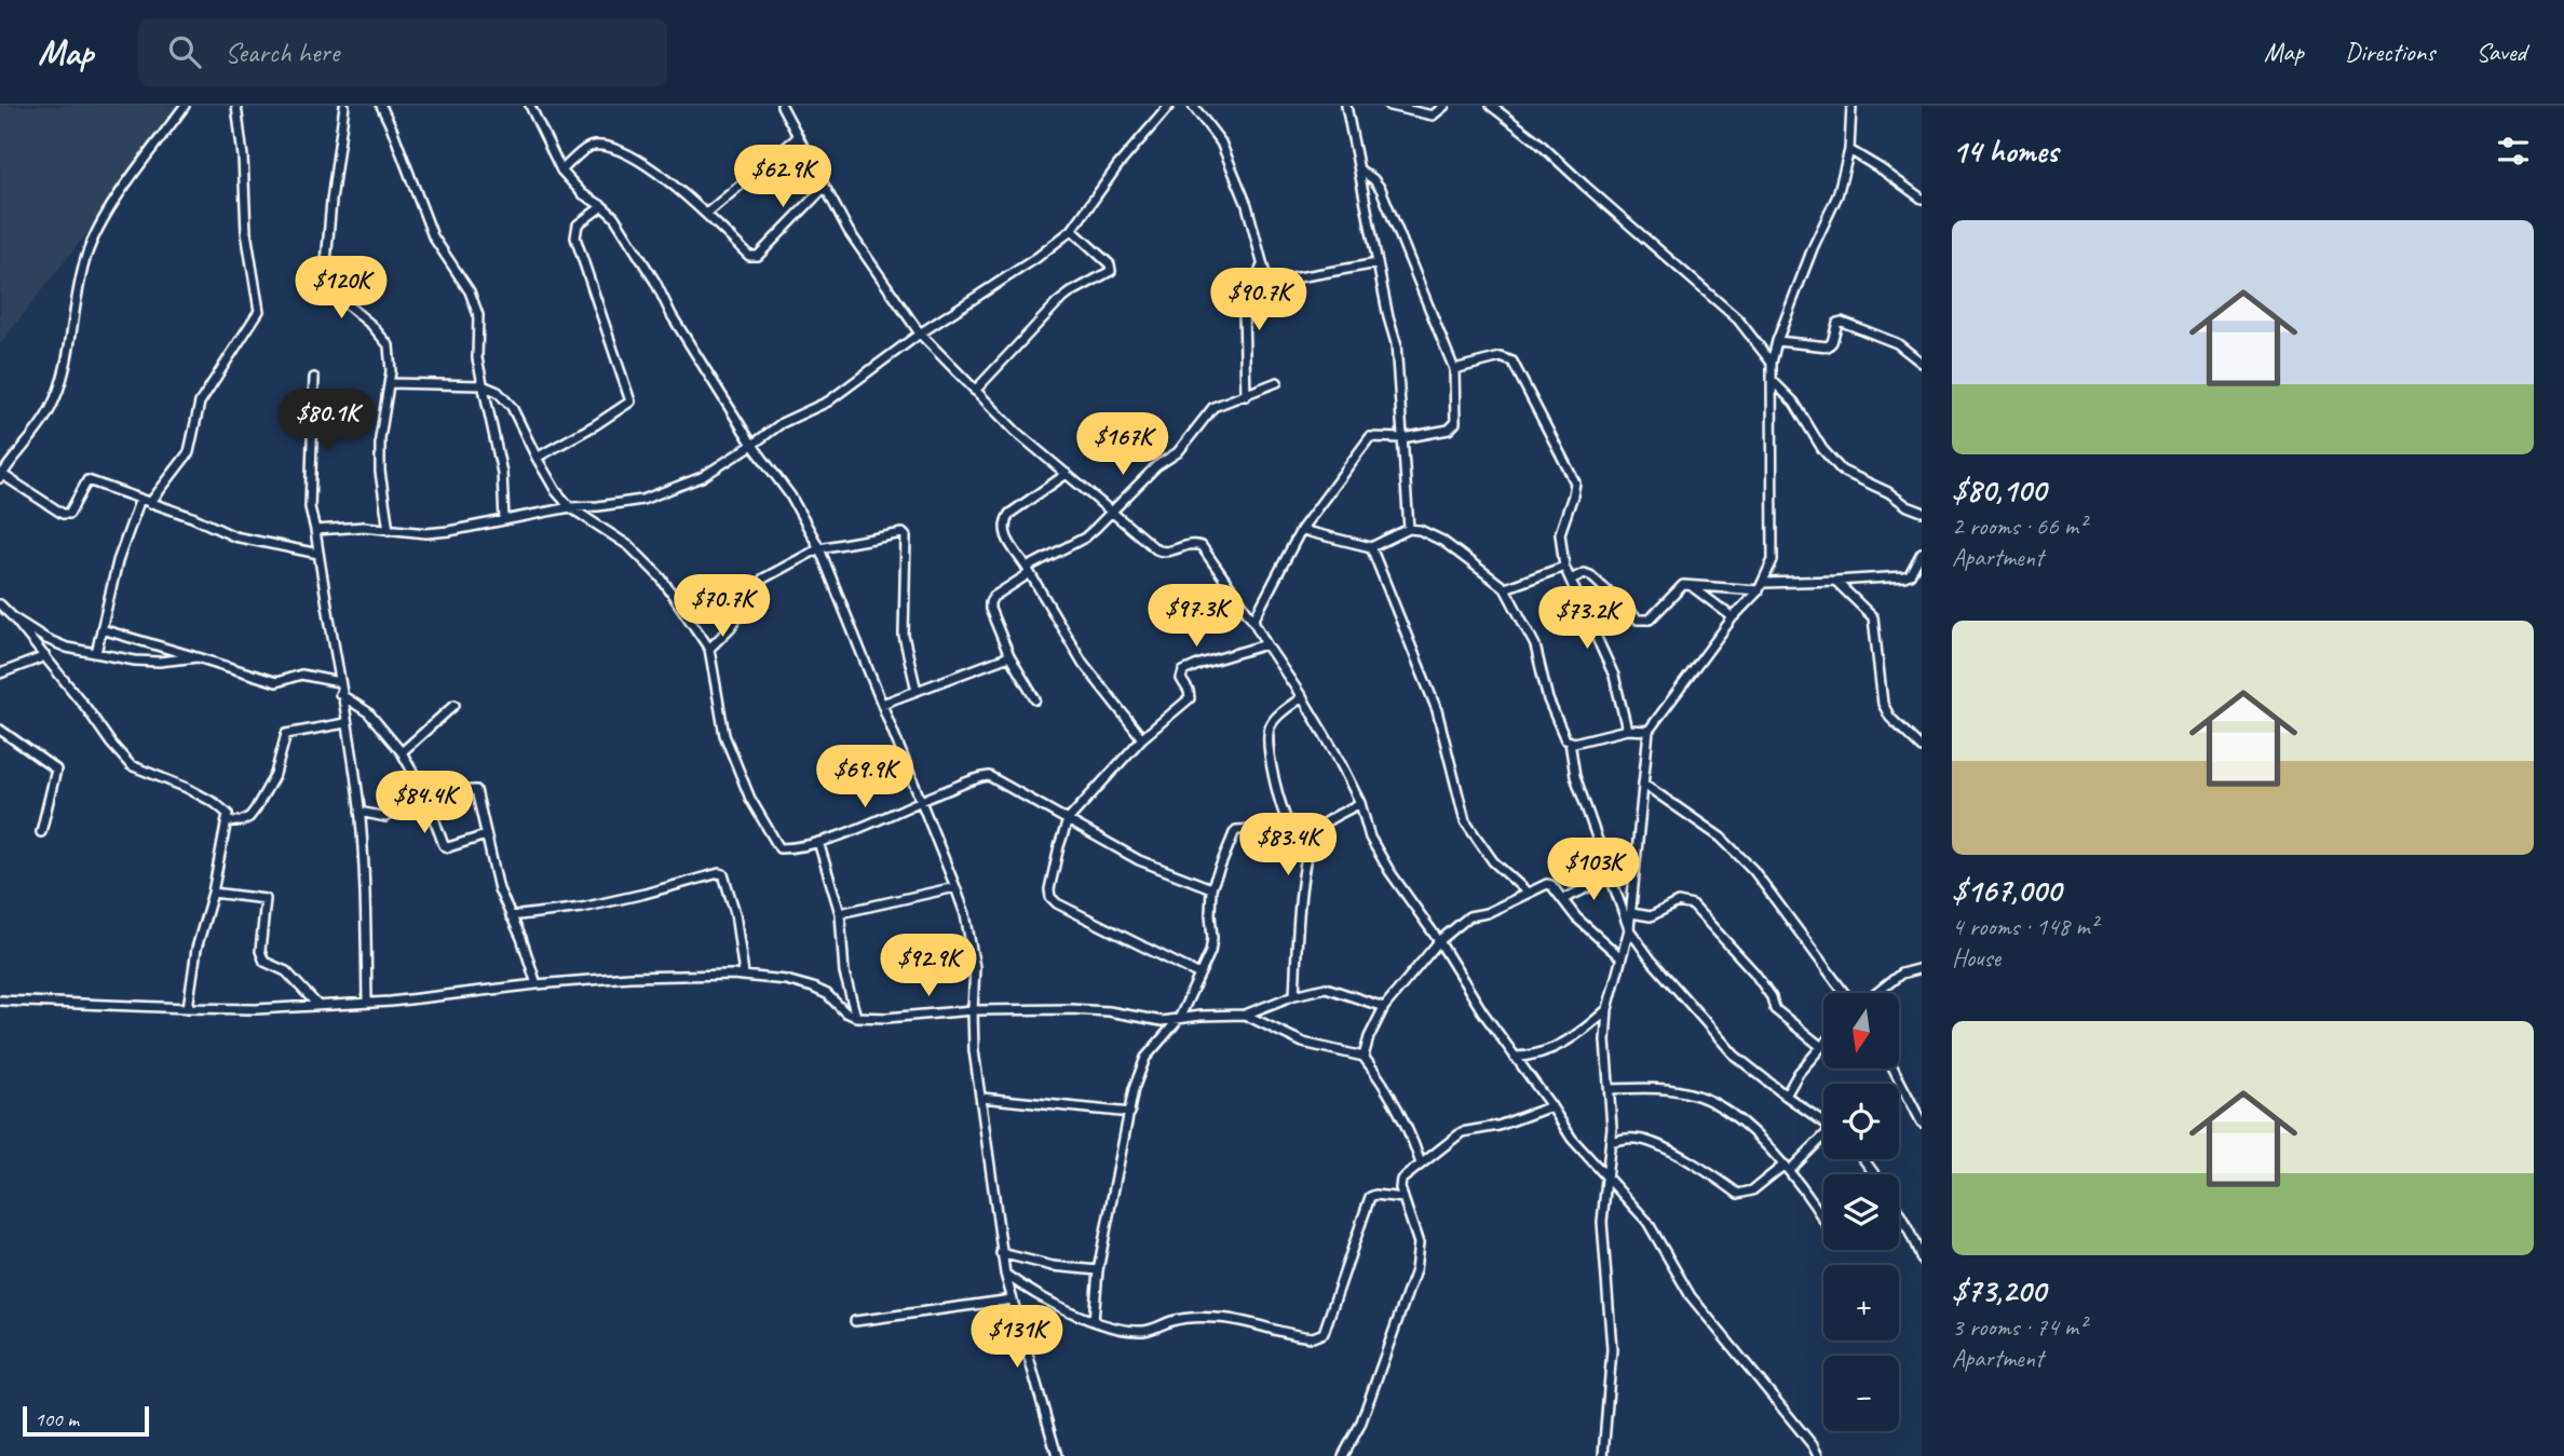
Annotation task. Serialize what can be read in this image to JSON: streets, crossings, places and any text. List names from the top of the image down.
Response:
{
  "scale_bar": "100 m",
  "north": "bottom",
  "page": {
    "header": "Map",
    "search": "Search here",
    "nav": ["Map", "Directions", "Saved"],
    "heading": "14 homes",
    "price": [
      "$62.9K",
      "$120K",
      "$90.7K",
      "$80.1K",
      "$167K",
      "$70.7K",
      "$97.3K",
      "$73.2K",
      "$69.9K",
      "$84.4K",
      "$83.4K",
      "$103K",
      "$92.9K",
      "$131K"
    ],
    "list": [
      {
        "name": "$80,100",
        "note": "2 rooms · 66 m² · Apartment"
      },
      {
        "name": "$167,000",
        "note": "4 rooms · 148 m² · House"
      },
      {
        "name": "$73,200",
        "note": "3 rooms · 74 m² · Apartment"
      }
    ],
    "map_buttons": ["+", "−"],
    "scale": "100 m"
  }
}
